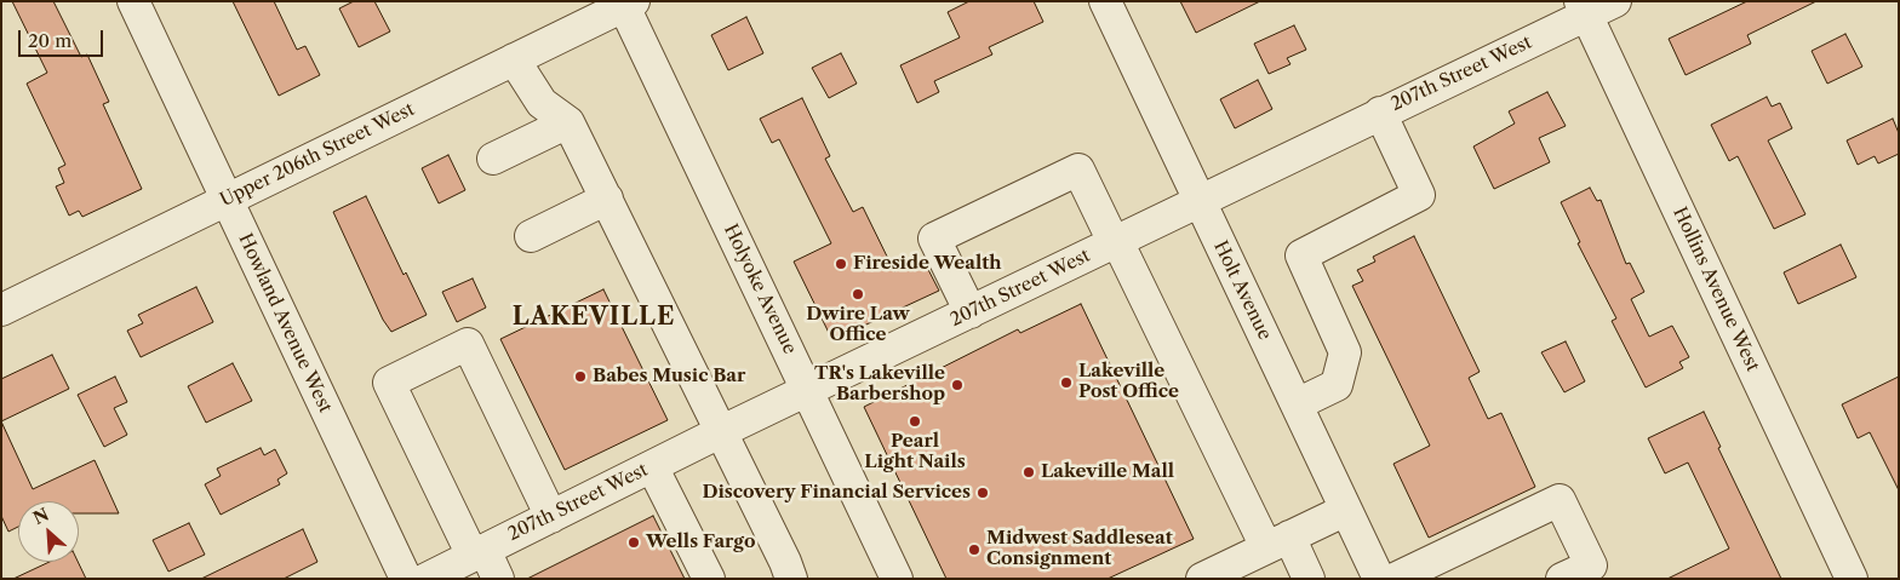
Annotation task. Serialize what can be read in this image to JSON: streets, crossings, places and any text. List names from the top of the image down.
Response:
{
  "streets": {
    "street": [
      "207th Street West",
      "Upper 206th Street West",
      "Holyoke Avenue",
      "Hollins Avenue West",
      "Holt Avenue",
      "Howland Avenue West"
    ]
  },
  "crossings": [
    ["207th Street West", "Holyoke Avenue"],
    ["207th Street West", "Hollins Avenue West"],
    ["207th Street West", "Holt Avenue"],
    ["Upper 206th Street West", "Holyoke Avenue"],
    ["Upper 206th Street West", "Howland Avenue West"]
  ],
  "districts": ["LAKEVILLE"],
  "places": [
    "Fireside Wealth",
    "Dwire Law Office",
    "Babes Music Bar",
    "Lakeville Post Office",
    "TR's Lakeville Barbershop",
    "Pearl Light Nails",
    "Lakeville Mall",
    "Discovery Financial Services",
    "Wells Fargo",
    "Midwest Saddleseat Consignment"
  ],
  "scale_bar": "20 m",
  "north": "top left"
}
